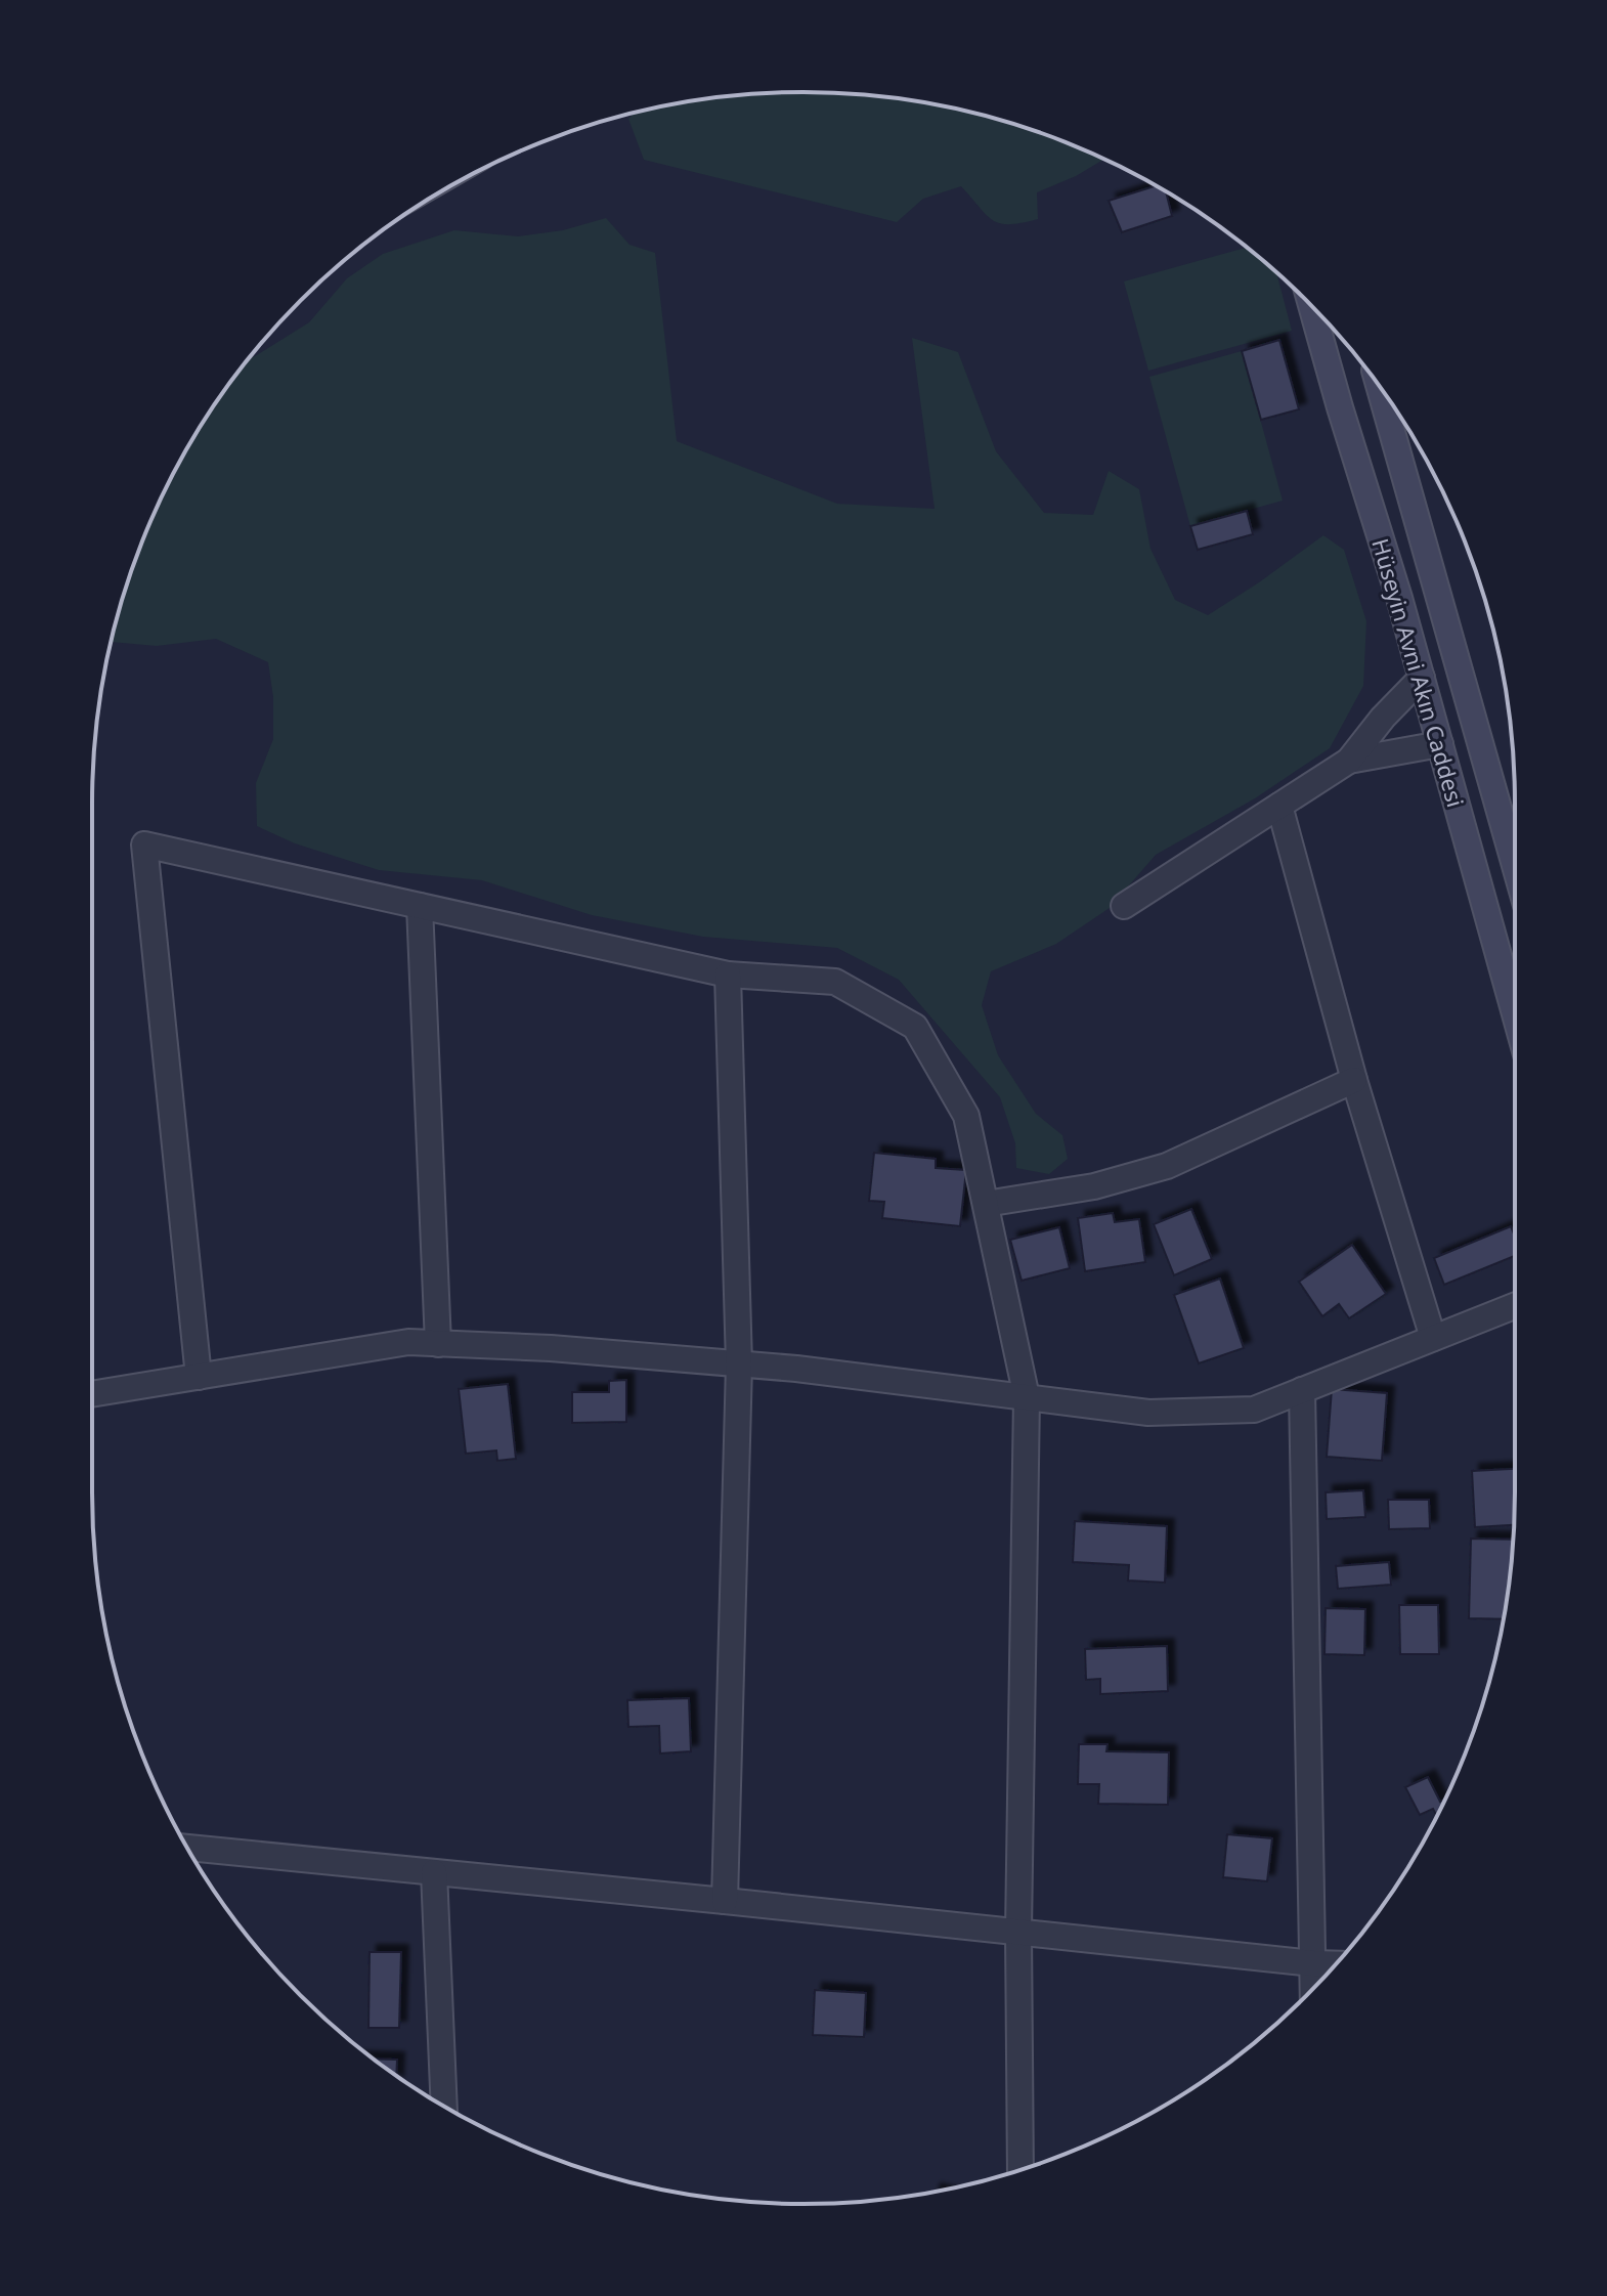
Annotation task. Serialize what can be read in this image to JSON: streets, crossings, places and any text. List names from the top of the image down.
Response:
{
  "streets": {
    "main road": ["Hüseyin Avni Akın Caddesi"]
  }
}
